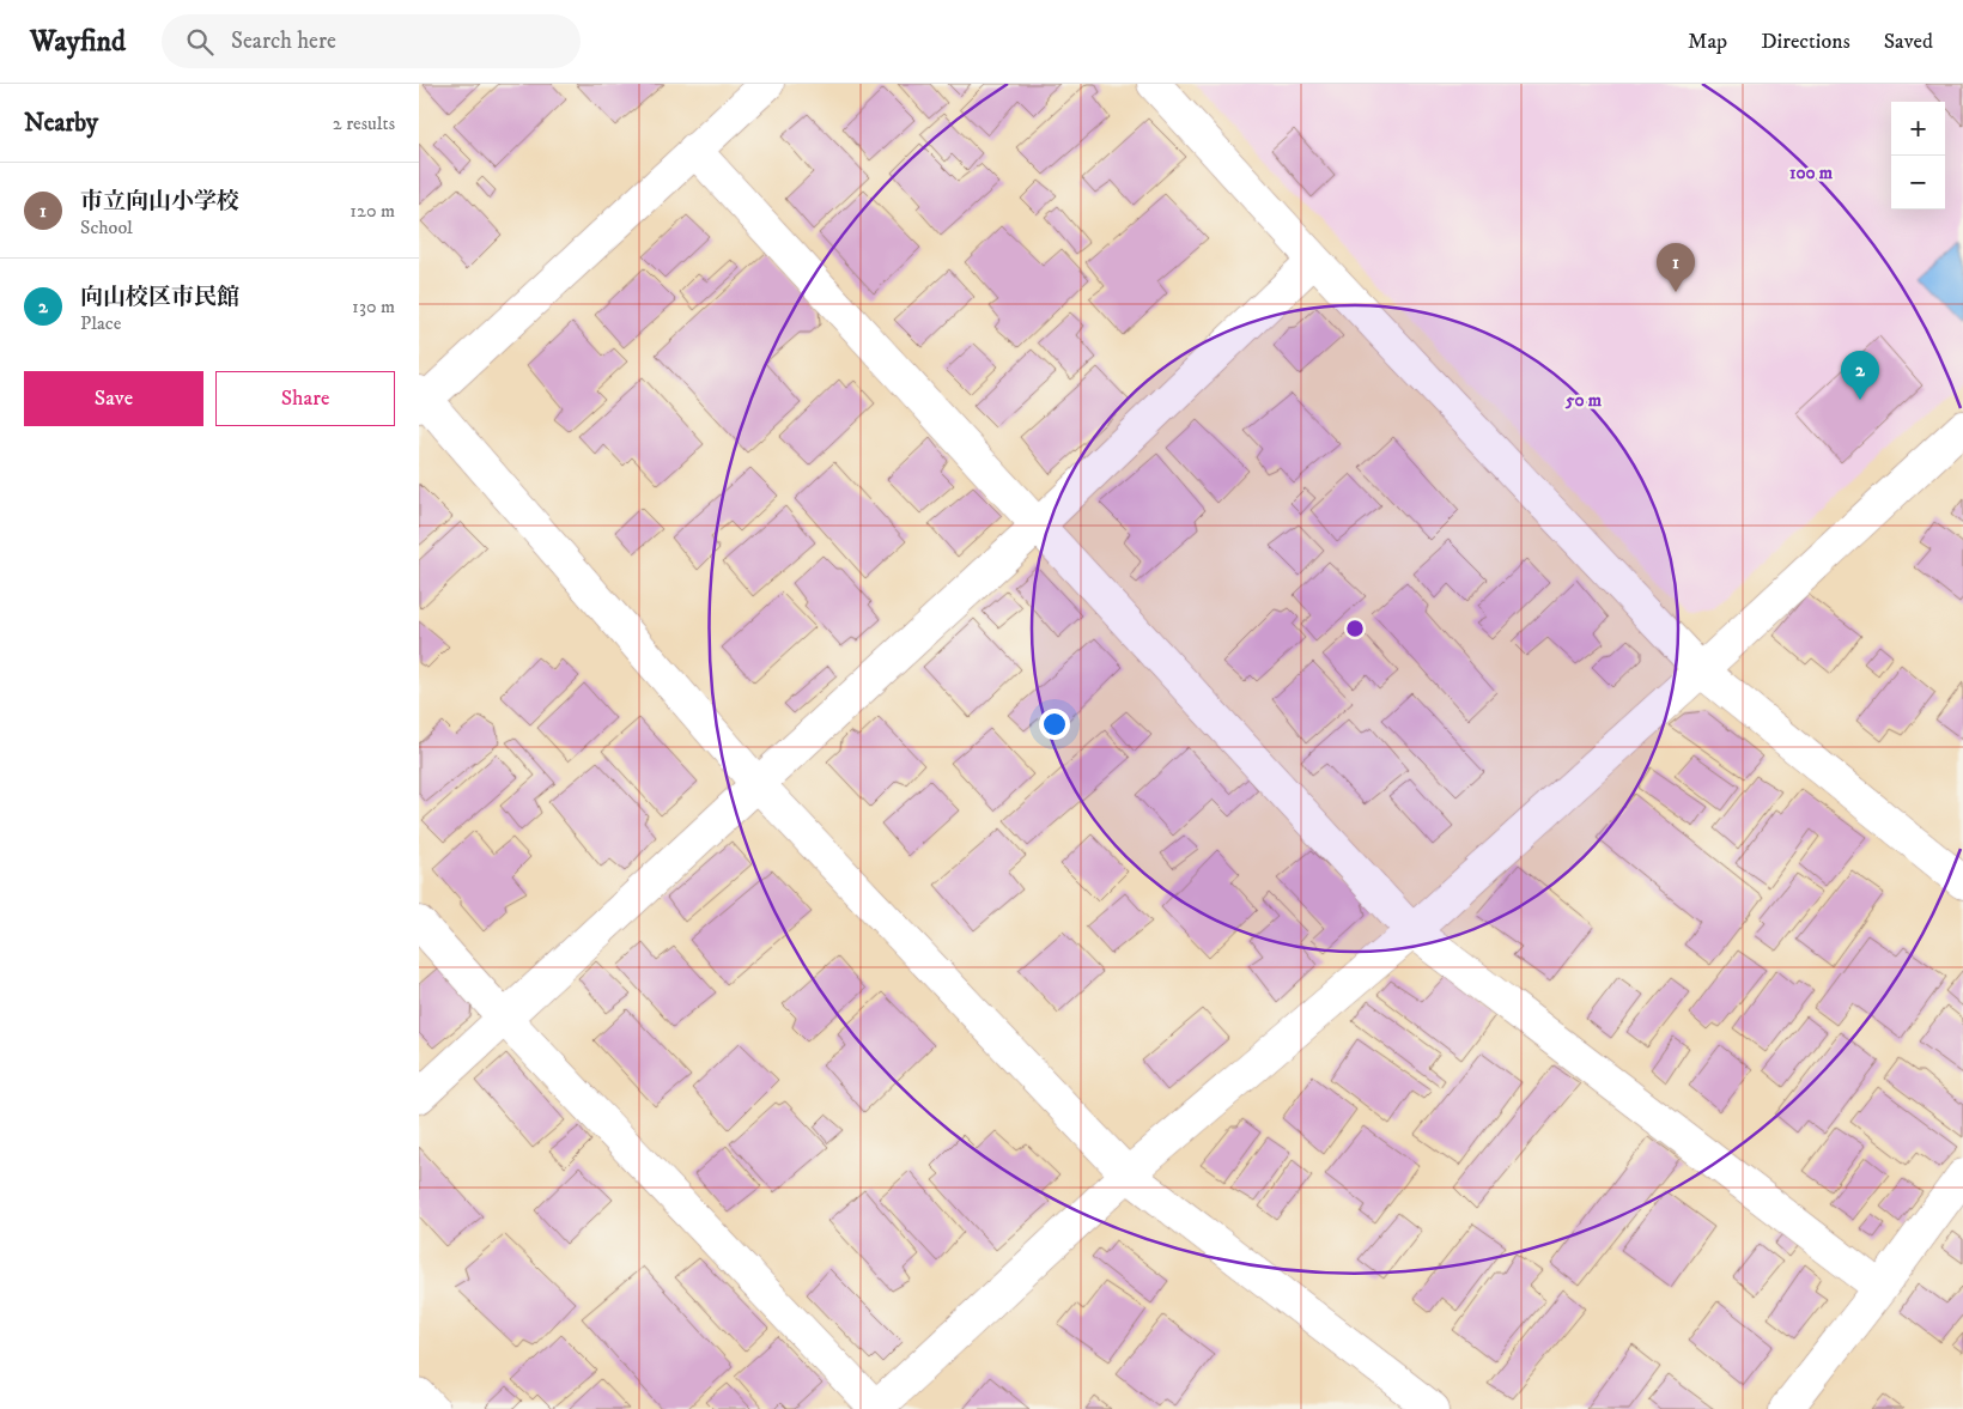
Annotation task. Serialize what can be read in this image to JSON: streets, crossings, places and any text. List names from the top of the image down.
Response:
{
  "page": {
    "header": "Wayfind",
    "search": "Search here",
    "nav": ["Map", "Directions", "Saved"],
    "heading": ["Nearby", "2 results"],
    "map_buttons": ["+", "−"],
    "list": [
      {
        "mark": "1",
        "name": "市立向山小学校",
        "note": "School",
        "value": "120 m"
      },
      {
        "mark": "2",
        "name": "向山校区市民館",
        "note": "Place",
        "value": "130 m"
      }
    ],
    "pins": ["1", "2"],
    "buttons": ["Save", "Share"]
  },
  "rings": ["100 m", "50 m"]
}
